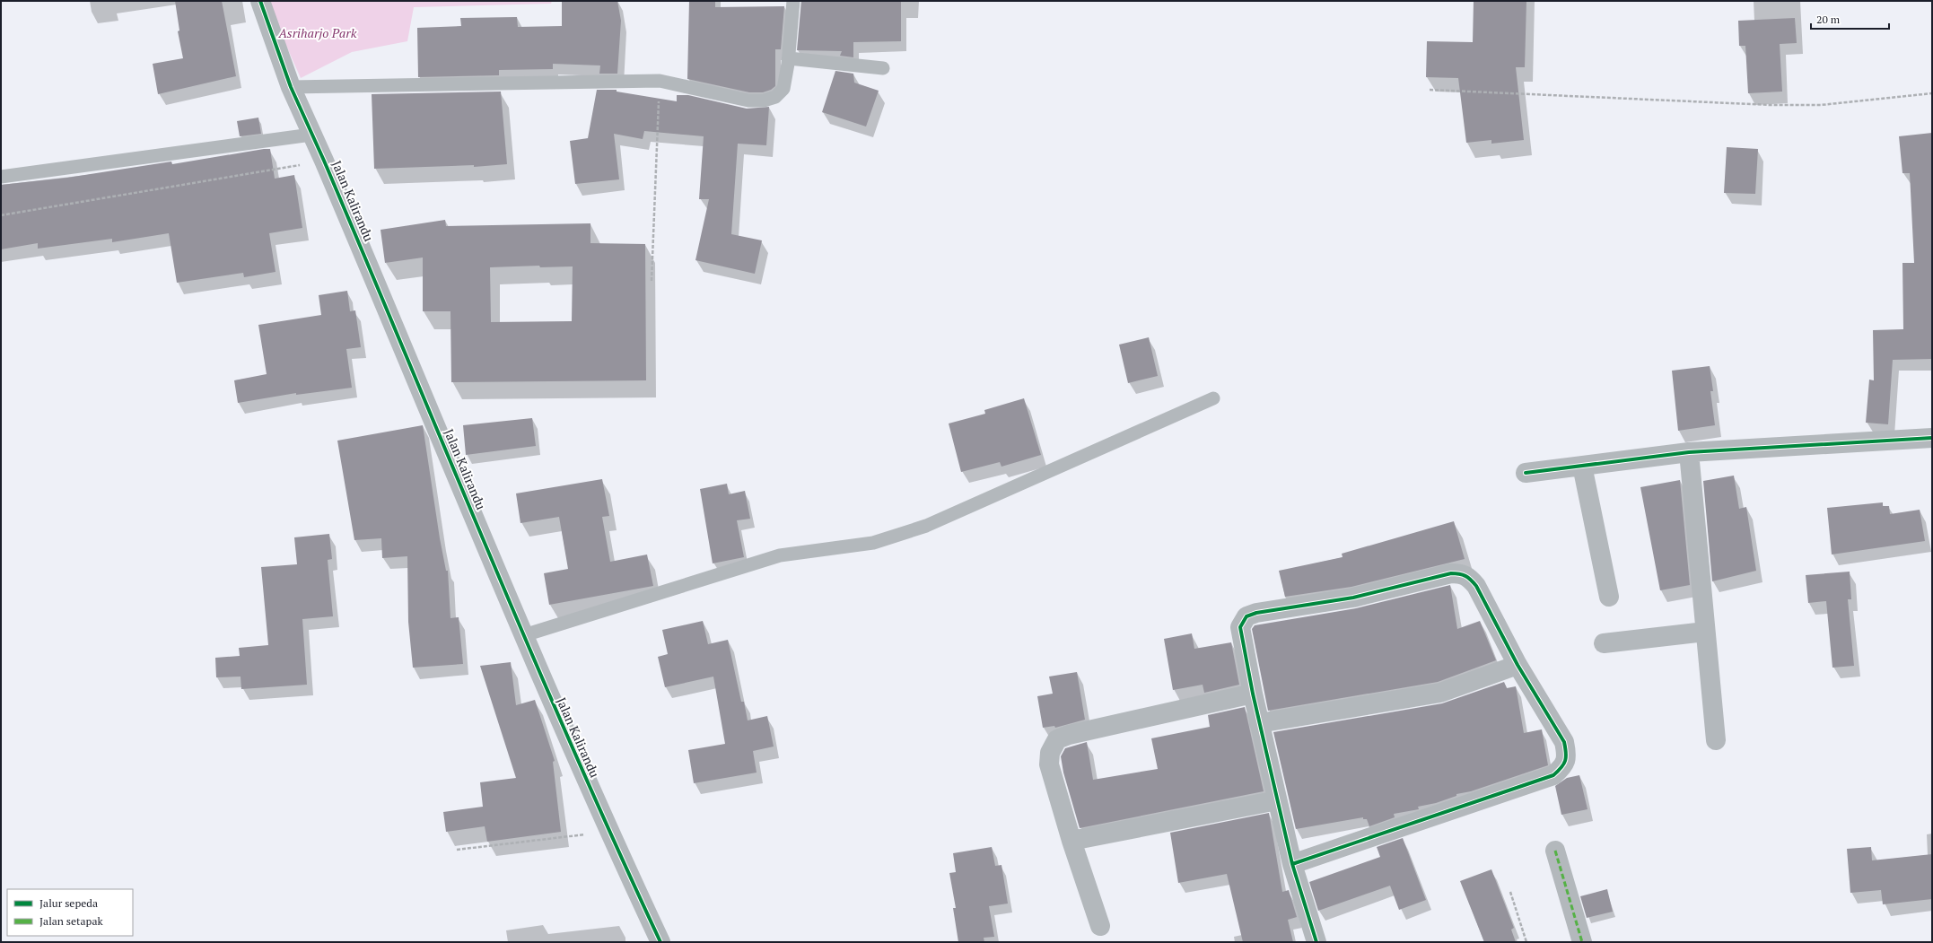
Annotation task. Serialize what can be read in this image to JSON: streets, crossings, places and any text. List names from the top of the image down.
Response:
{
  "streets": {
    "street": ["Jalan Kalirandu"]
  },
  "parks": ["Asriharjo Park"],
  "legend": ["Jalur sepeda", "Jalan setapak"],
  "scale_bar": "20 m"
}
